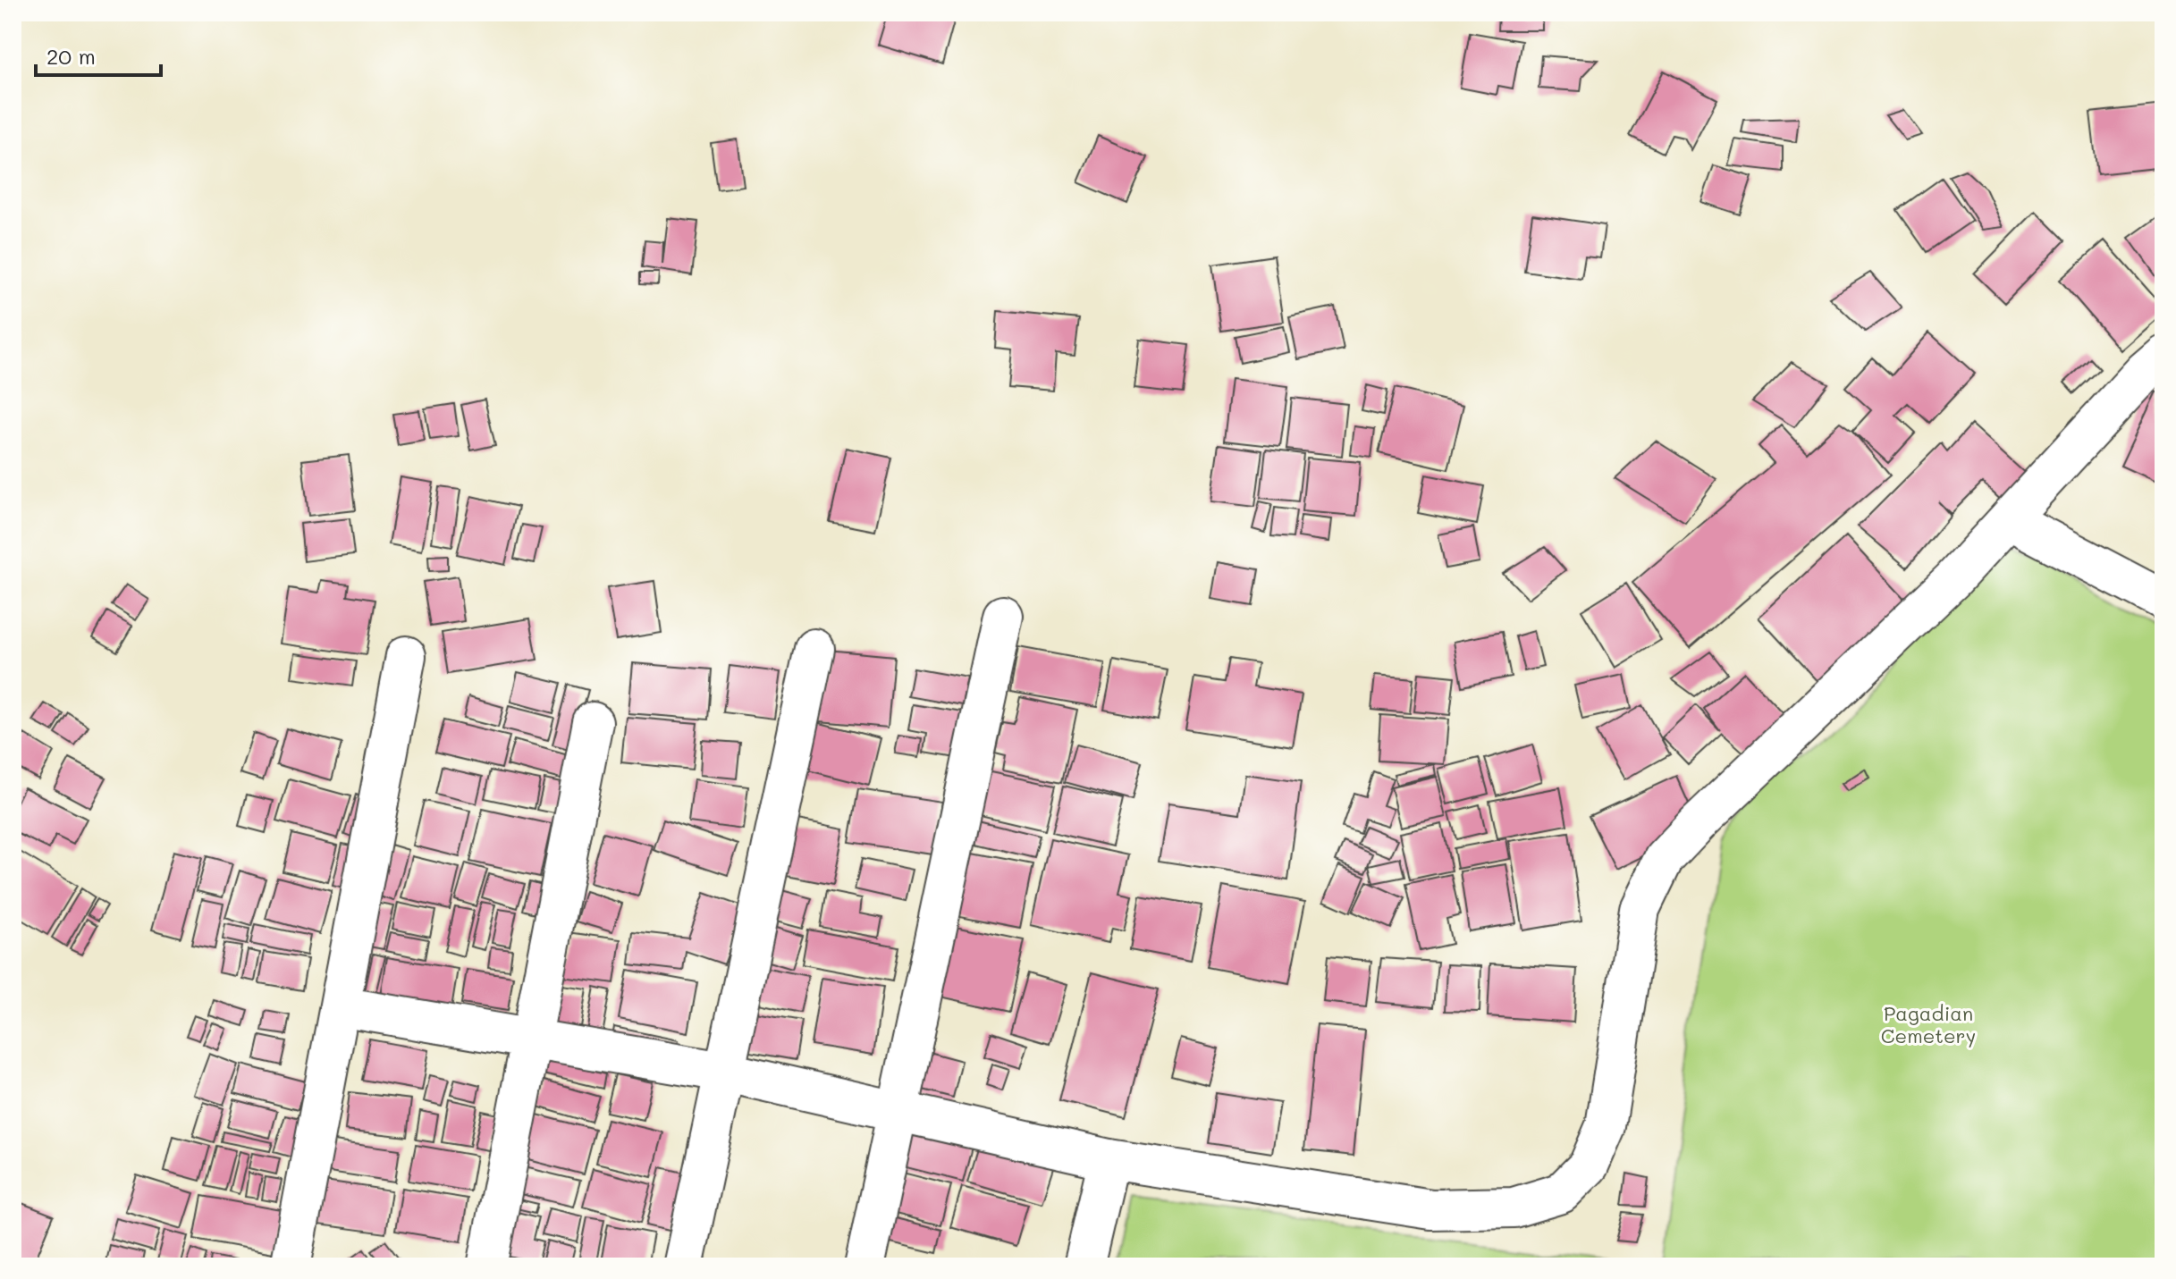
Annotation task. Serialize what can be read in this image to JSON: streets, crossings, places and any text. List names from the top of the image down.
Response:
{
  "parks": ["Pagadian Cemetery"],
  "scale_bar": "20 m"
}
